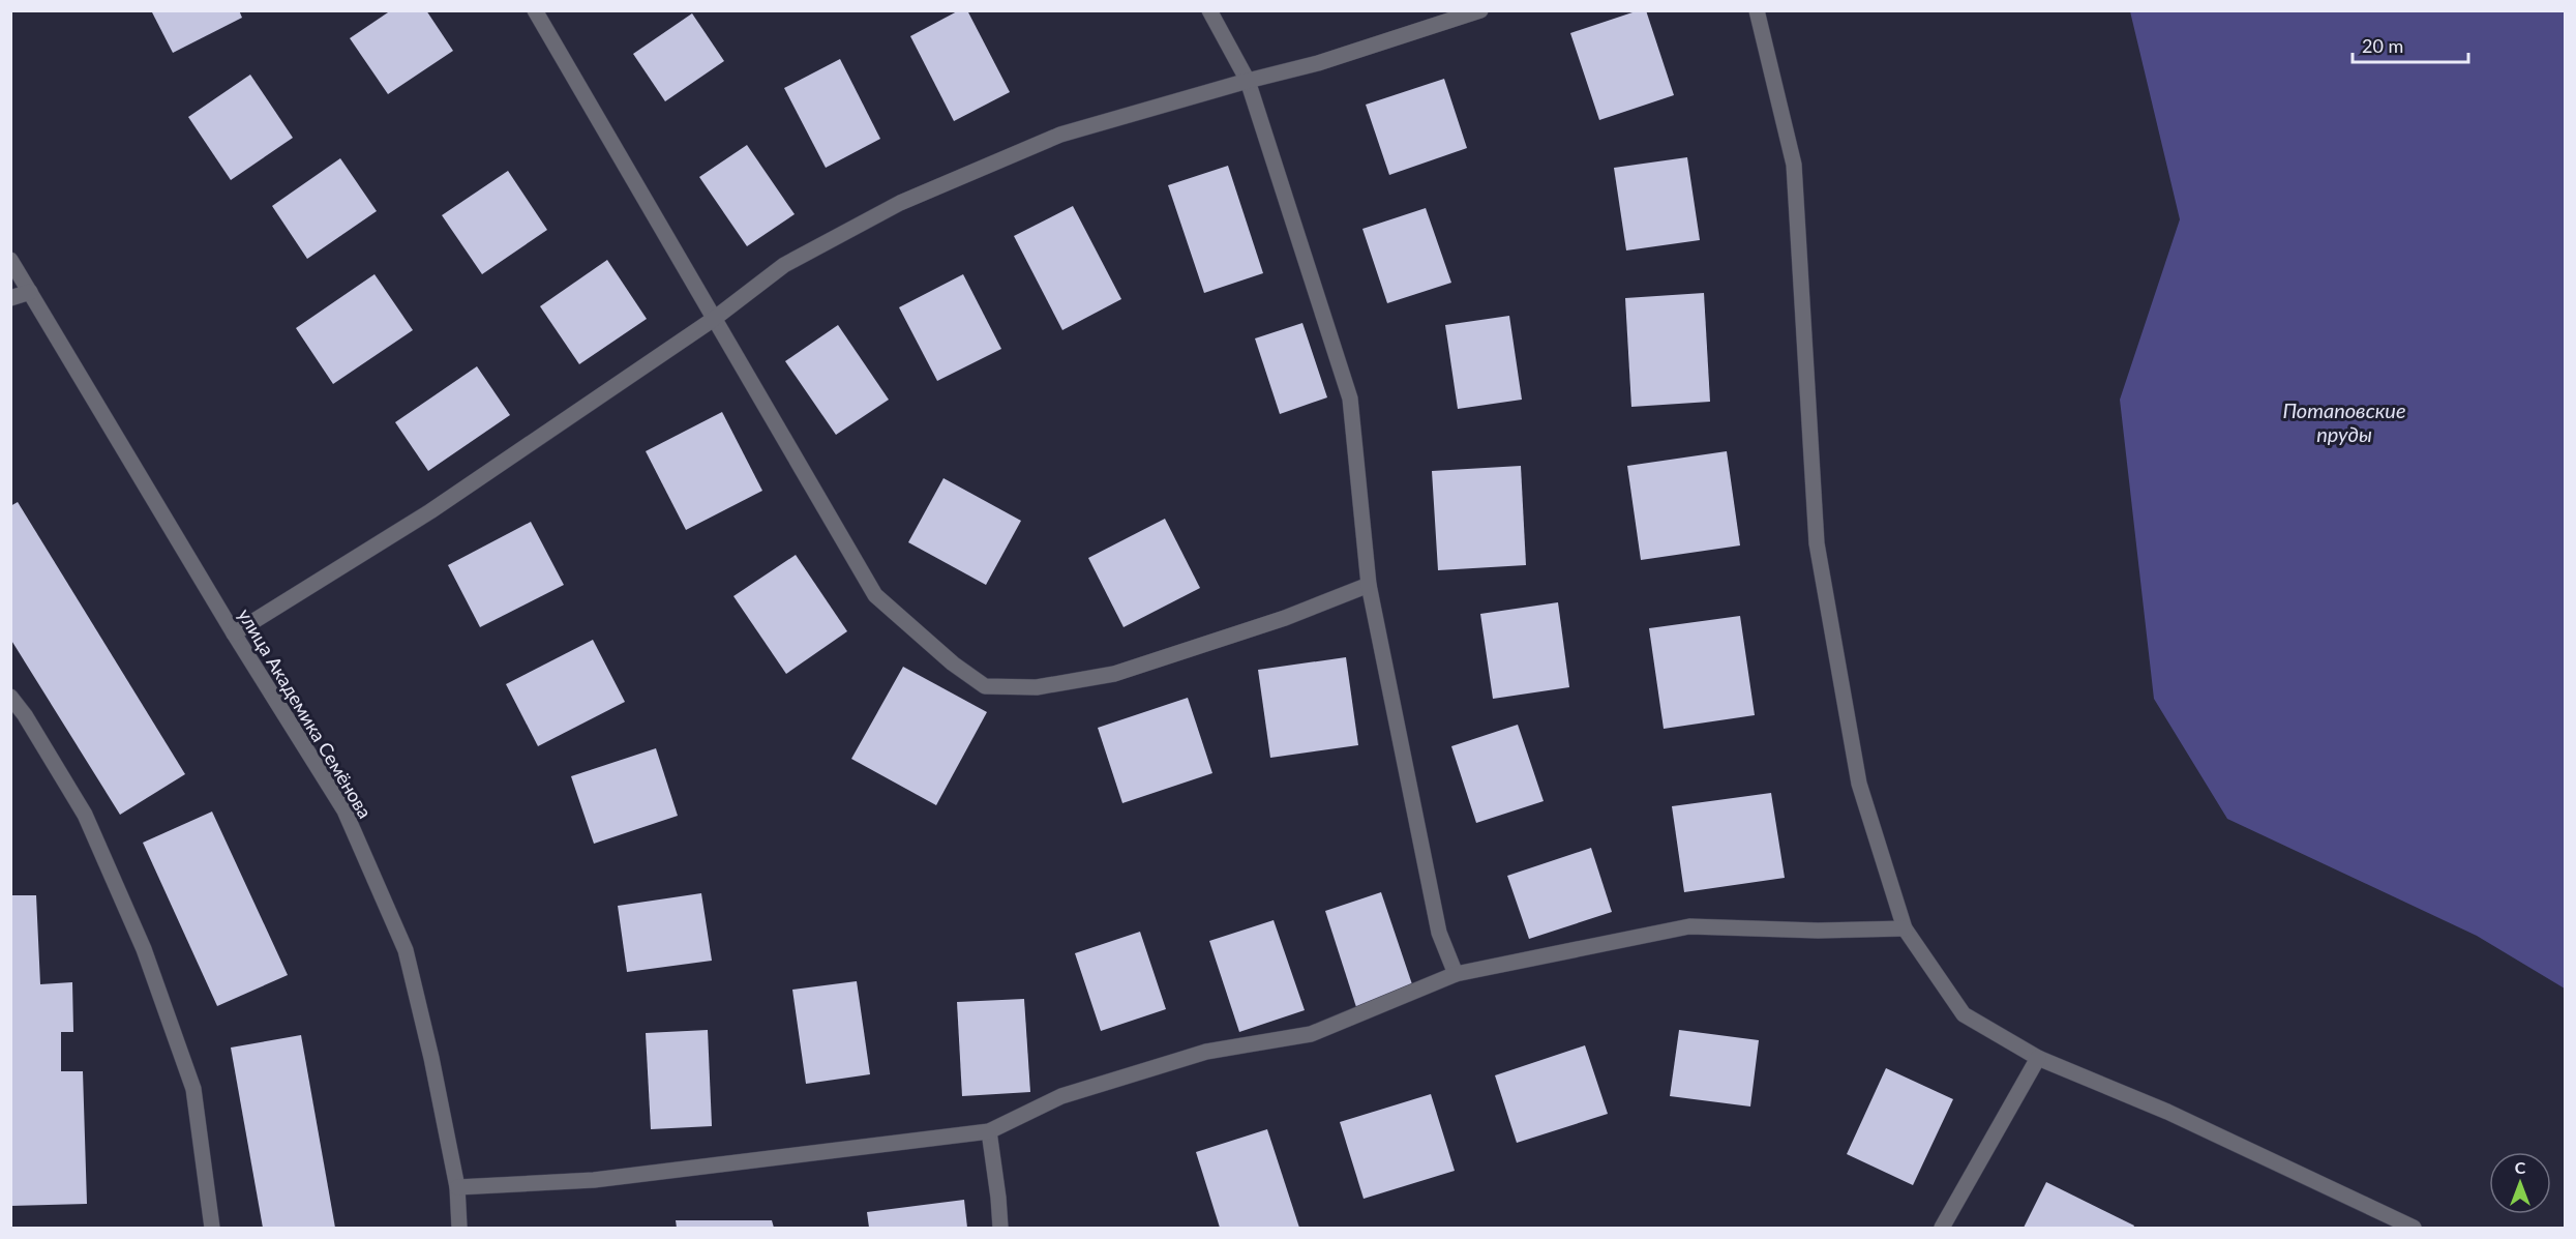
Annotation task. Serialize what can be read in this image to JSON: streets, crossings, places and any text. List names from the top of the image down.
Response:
{
  "streets": {
    "street": ["улица Академика Семёнова"]
  },
  "water": ["Потаповские пруды"],
  "scale_bar": "20 m",
  "north": "top"
}
